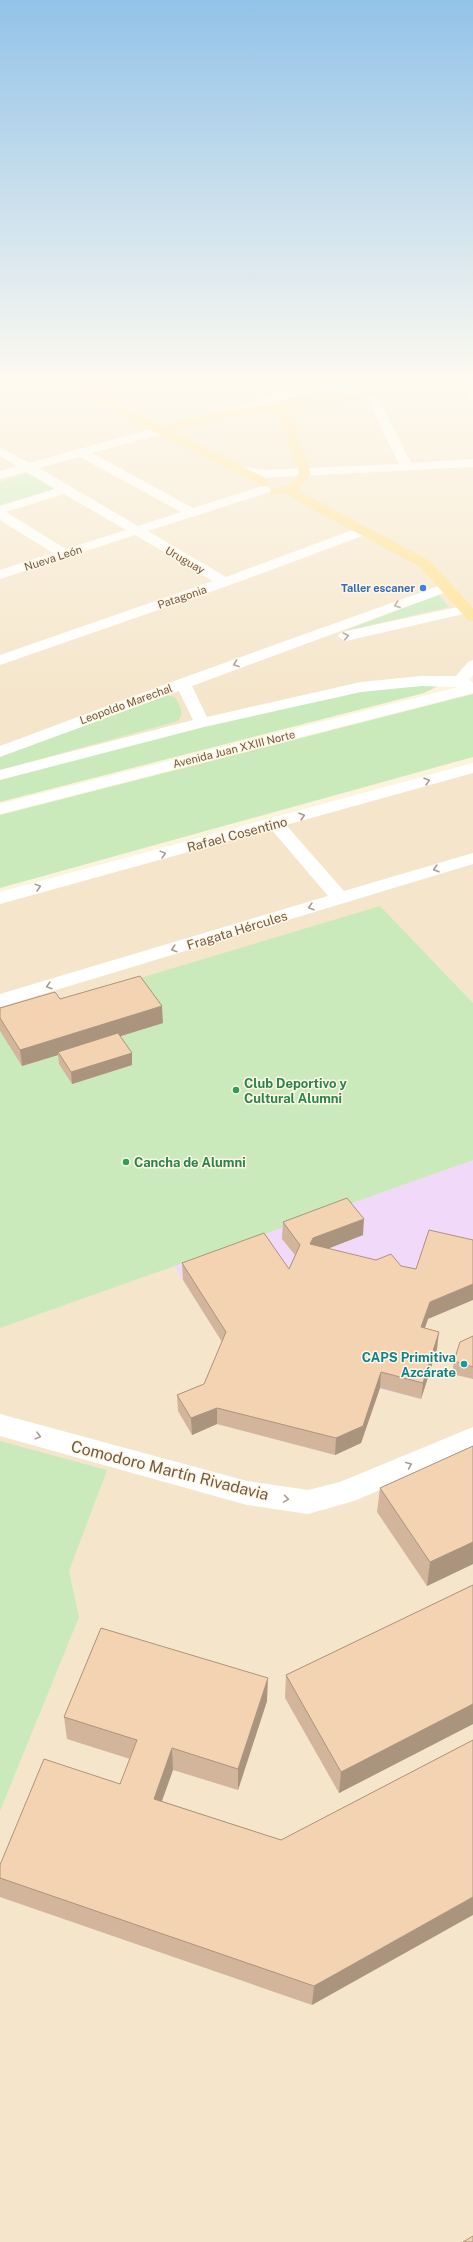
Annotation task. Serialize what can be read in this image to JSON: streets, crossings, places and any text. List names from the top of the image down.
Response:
{
  "streets": {
    "street": [
      "Nueva León",
      "Uruguay",
      "Patagonia",
      "Leopoldo Marechal",
      "Avenida Juan XXIII Norte",
      "Rafael Cosentino",
      "Fragata Hércules",
      "Comodoro Martín Rivadavia"
    ]
  },
  "crossings": [
    ["Nueva León", "Uruguay"],
    ["Uruguay", "Patagonia"]
  ],
  "one_way": ["Fragata Hércules", "Comodoro Martín Rivadavia"],
  "places": [
    "Taller escaner",
    "Club Deportivo y Cultural Alumni",
    "Cancha de Alumni",
    "CAPS Primitiva Azcárate"
  ]
}
